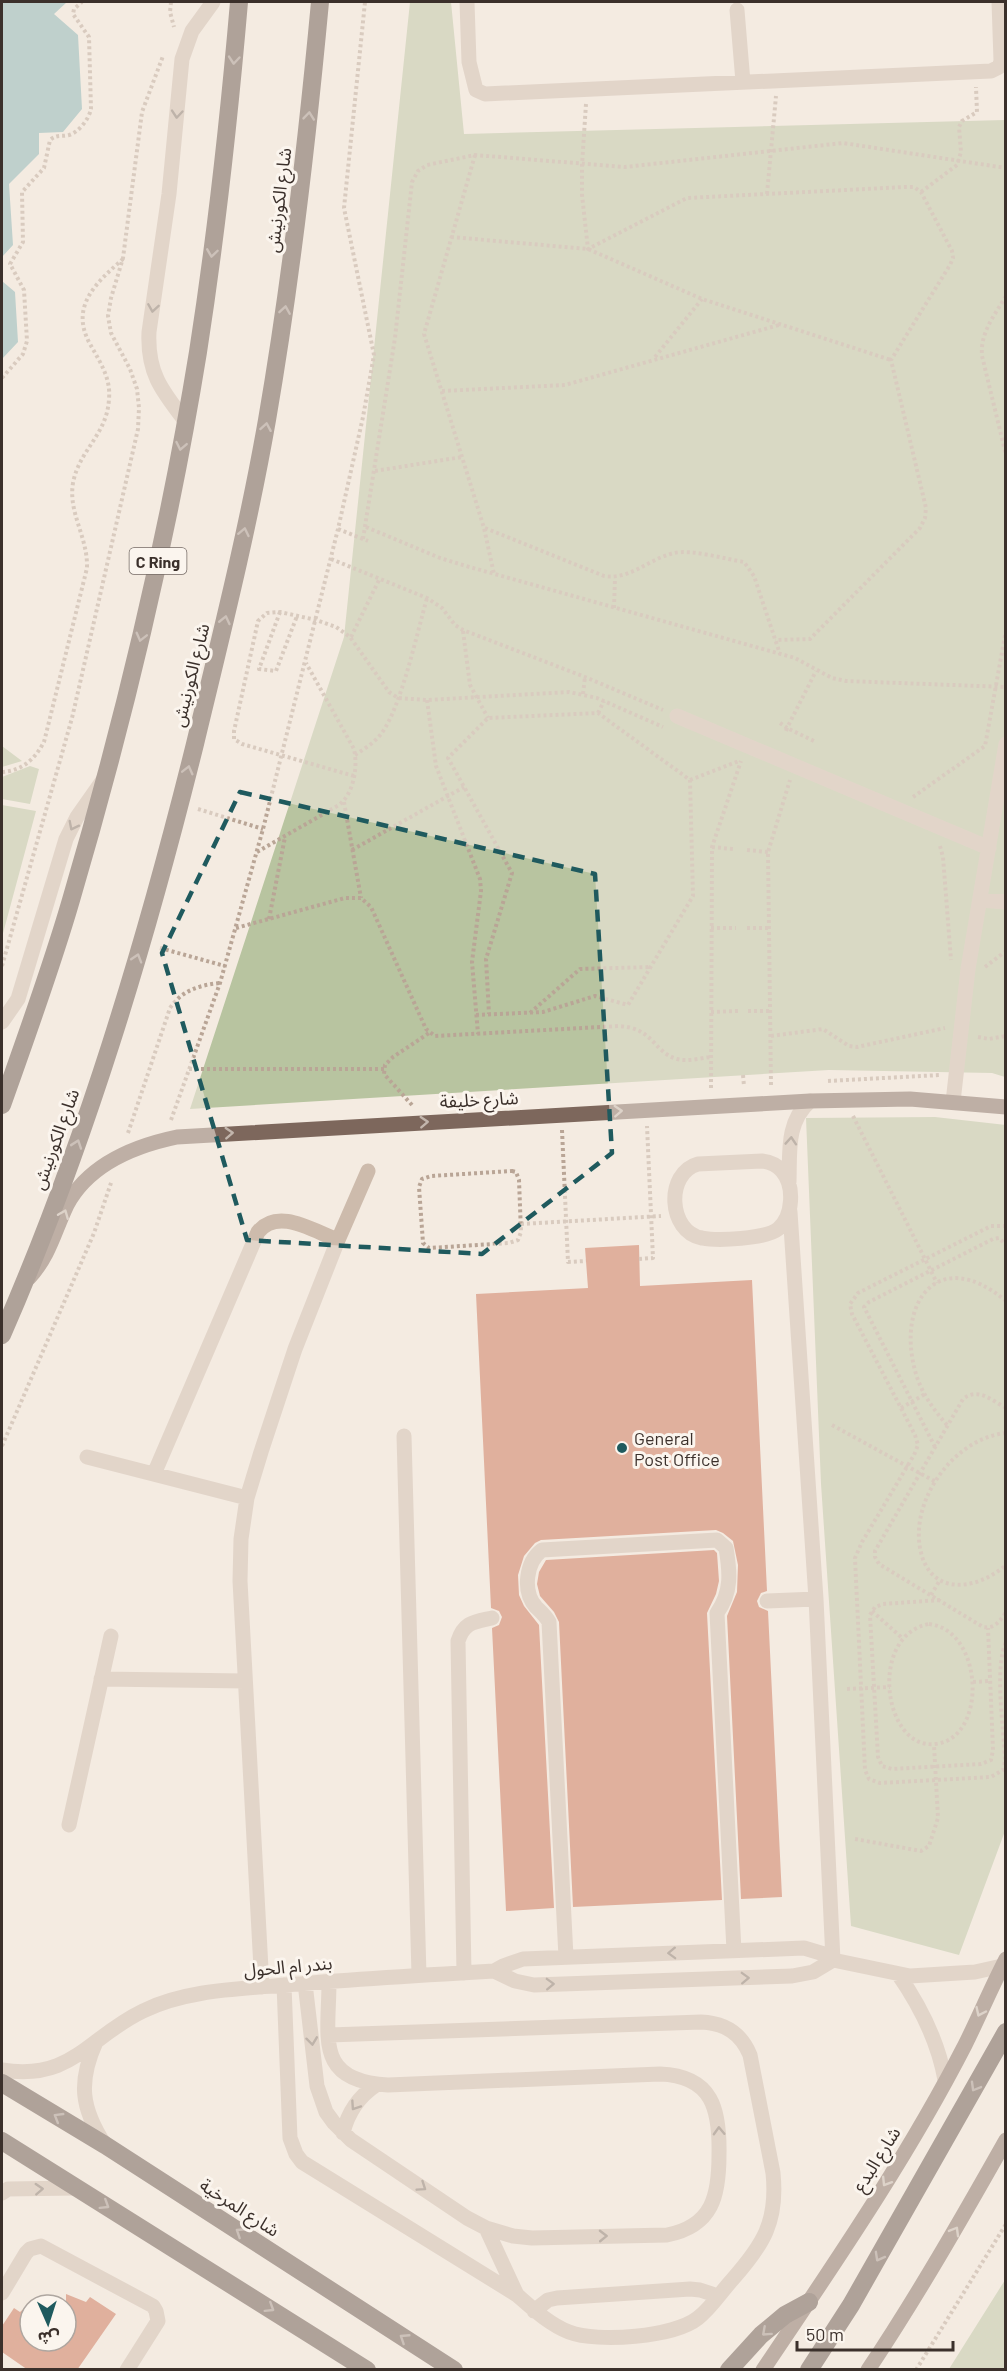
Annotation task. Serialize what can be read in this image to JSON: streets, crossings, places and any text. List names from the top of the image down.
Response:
{
  "streets": {
    "highway": ["شارع الكورنيش", "C Ring", "شارع المرخية"],
    "main road": ["شارع خليفة", "شارع البدع"],
    "street": ["بندر ام الحول"]
  },
  "crossings": [
    ["شارع الكورنيش", "شارع خليفة"],
    ["بندر ام الحول", "شارع البدع"]
  ],
  "one_way": ["شارع خليفة"],
  "places": ["General Post Office"],
  "scale_bar": "50 m",
  "north": "bottom"
}
